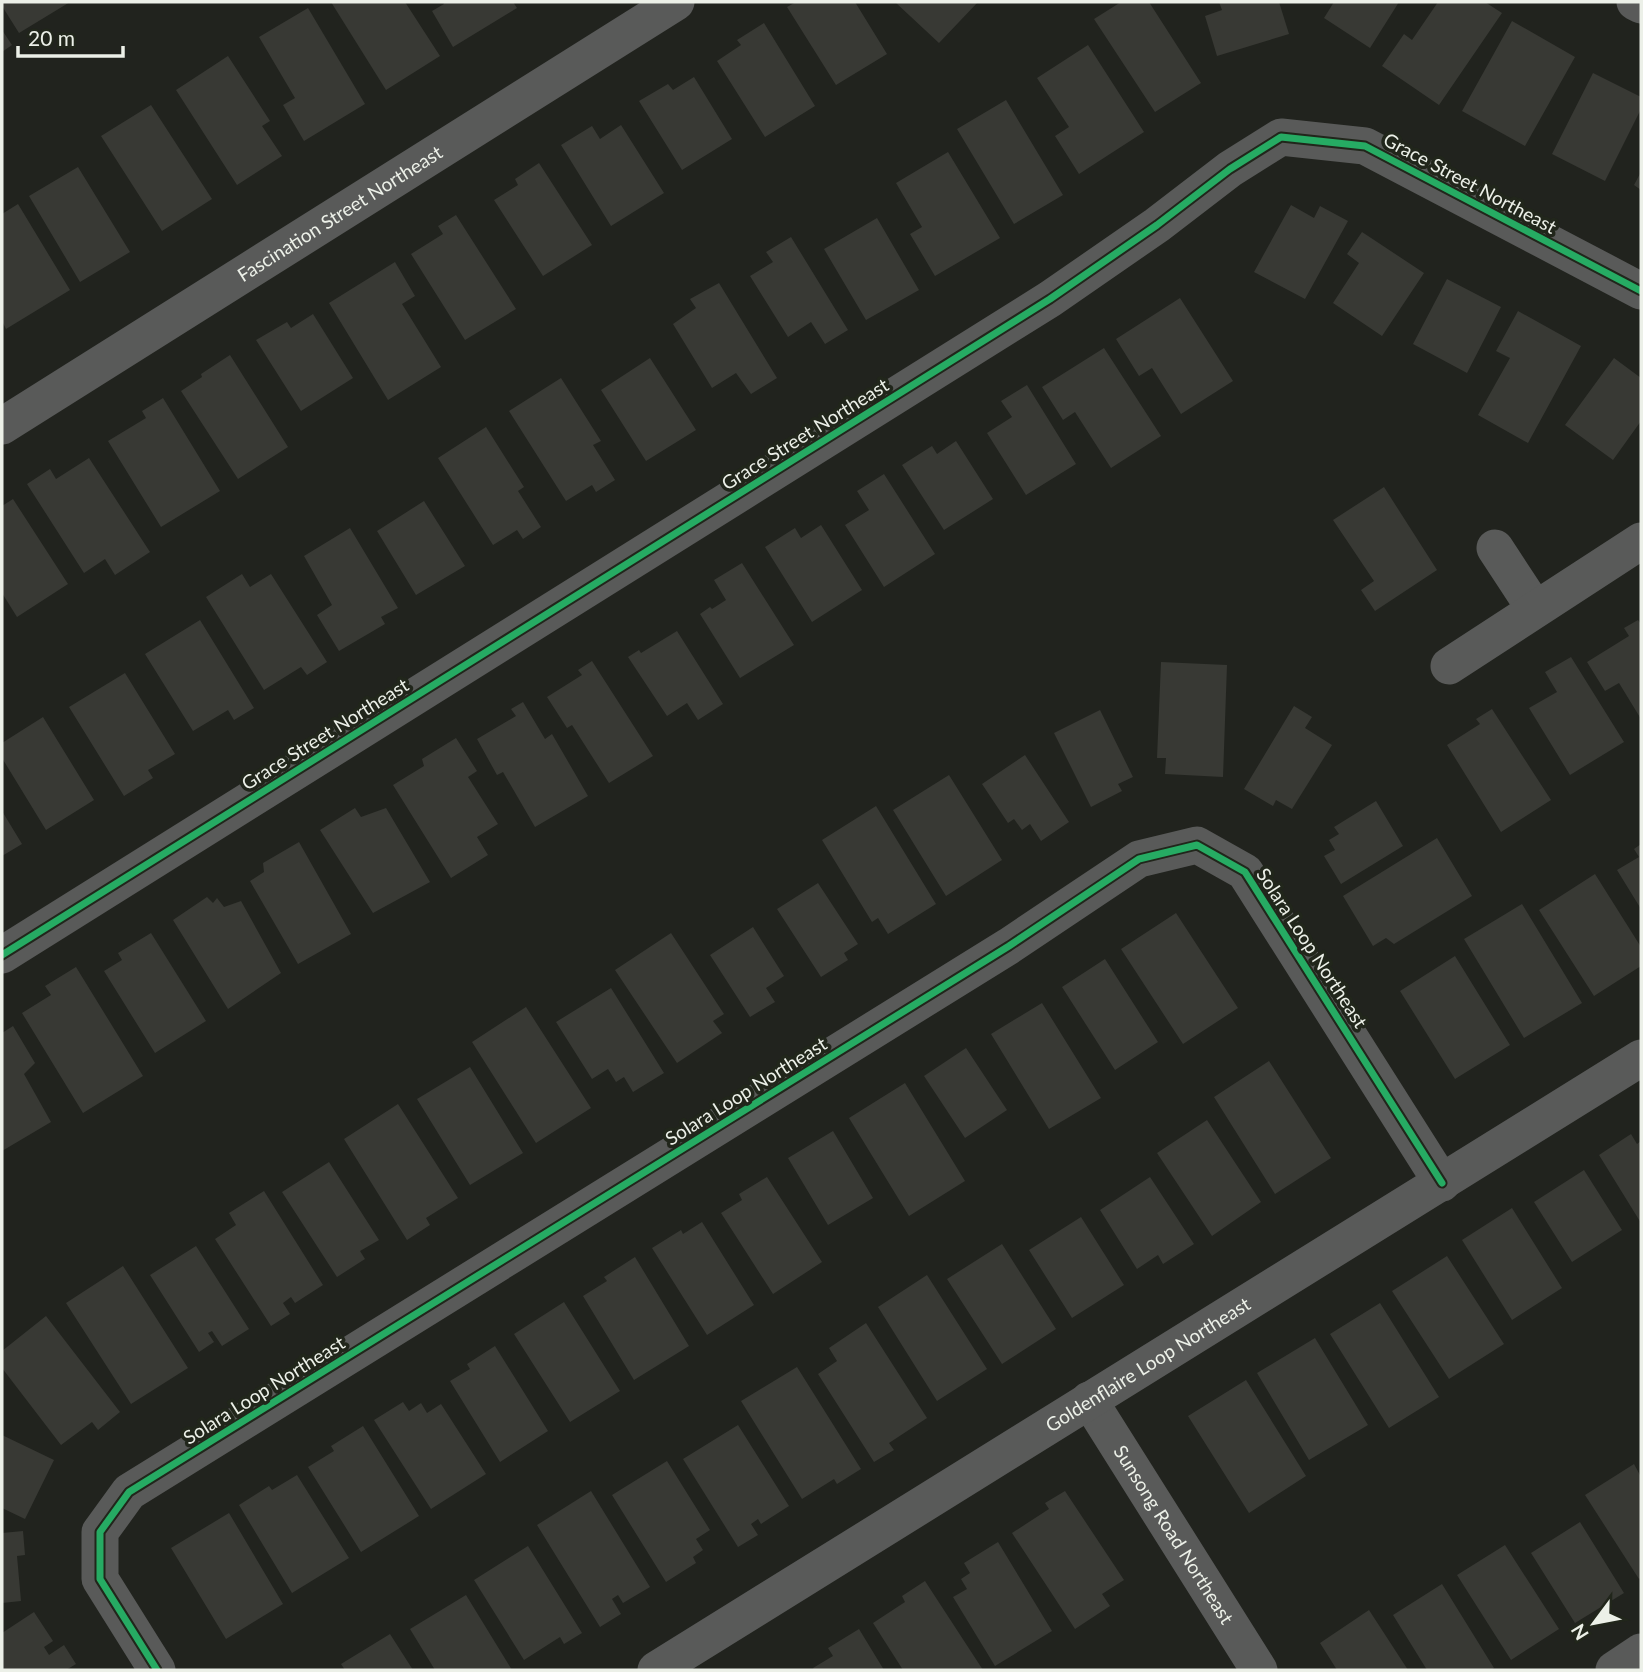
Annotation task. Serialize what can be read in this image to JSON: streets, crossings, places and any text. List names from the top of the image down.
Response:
{
  "streets": {
    "street": [
      "Grace Street Northeast",
      "Fascination Street Northeast",
      "Solara Loop Northeast",
      "Goldenflaire Loop Northeast",
      "Sunsong Road Northeast"
    ]
  },
  "crossings": [
    ["Solara Loop Northeast", "Goldenflaire Loop Northeast"],
    ["Goldenflaire Loop Northeast", "Sunsong Road Northeast"]
  ],
  "scale_bar": "20 m",
  "north": "bottom left"
}
